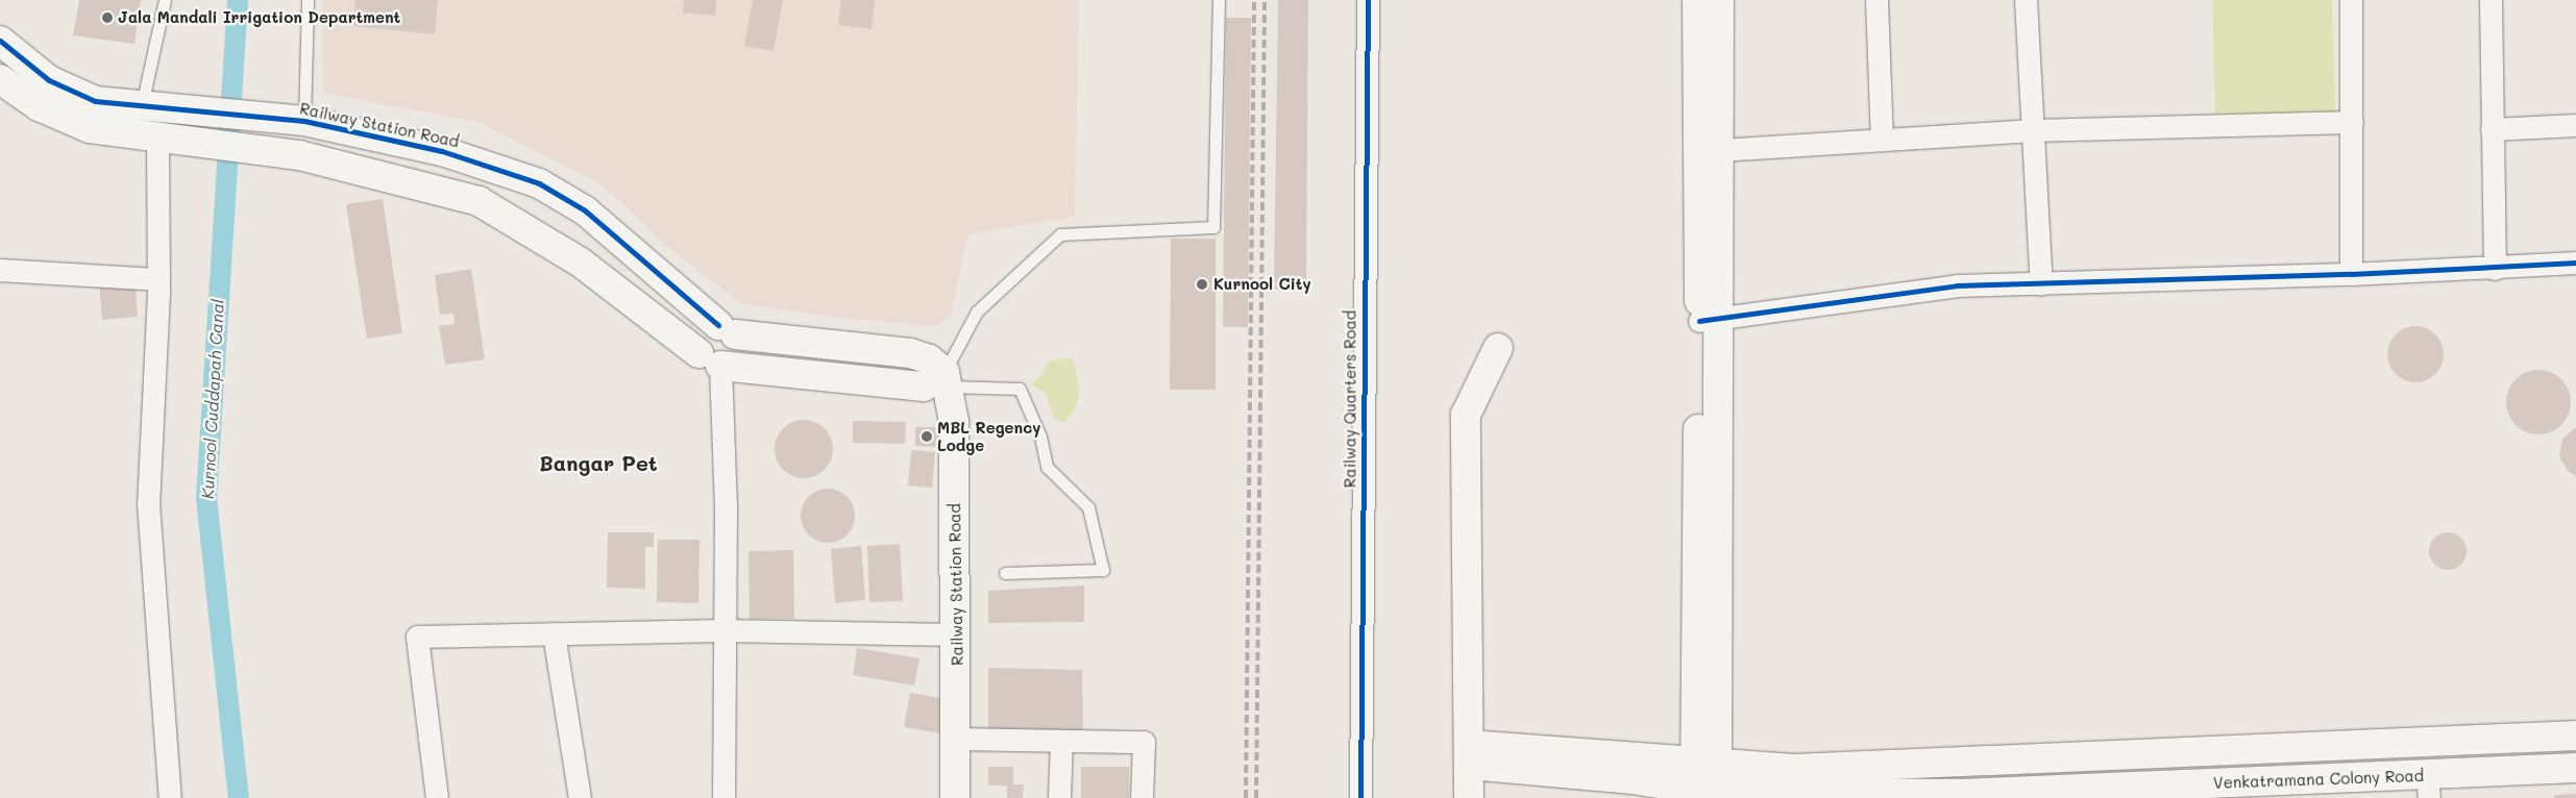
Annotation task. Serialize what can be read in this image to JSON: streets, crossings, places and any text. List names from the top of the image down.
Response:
{
  "streets": {
    "street": ["Railway Station Road", "Railway Quarters Road", "Venkatramana Colony Road"]
  },
  "districts": ["Bangar Pet"],
  "water": ["Kurnool Cuddapah Canal"],
  "places": ["Jala Mandali Irrigation Department", "Kurnool City", "MBL Regency Lodge"]
}
